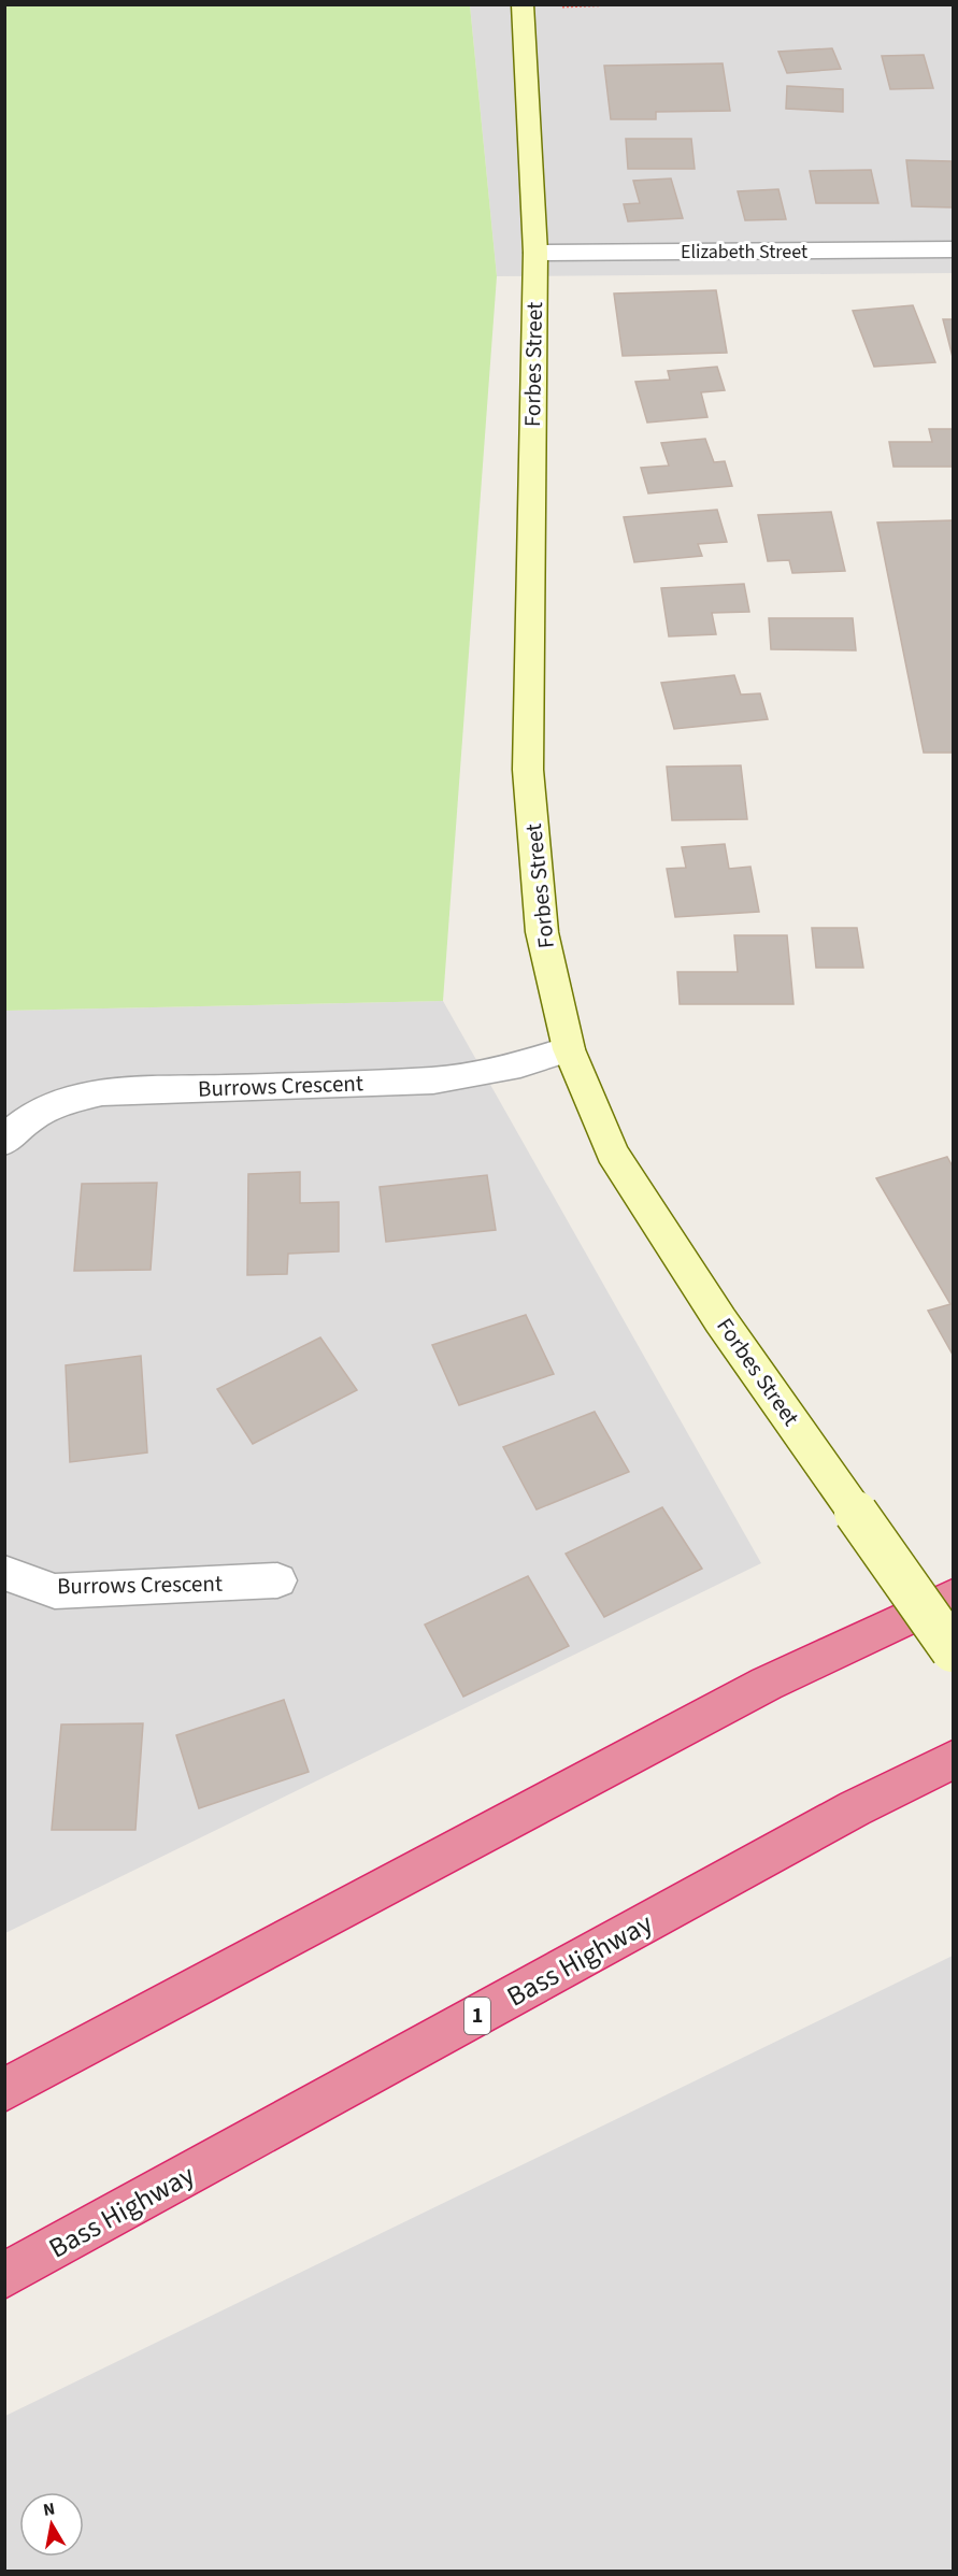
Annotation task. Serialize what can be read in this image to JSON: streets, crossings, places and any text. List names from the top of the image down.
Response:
{
  "streets": {
    "highway": ["Bass Highway", "1"],
    "street": ["Elizabeth Street", "Forbes Street", "Burrows Crescent"]
  },
  "crossings": [
    ["Elizabeth Street", "Forbes Street"],
    ["Forbes Street", "Burrows Crescent"]
  ],
  "north": "top"
}
